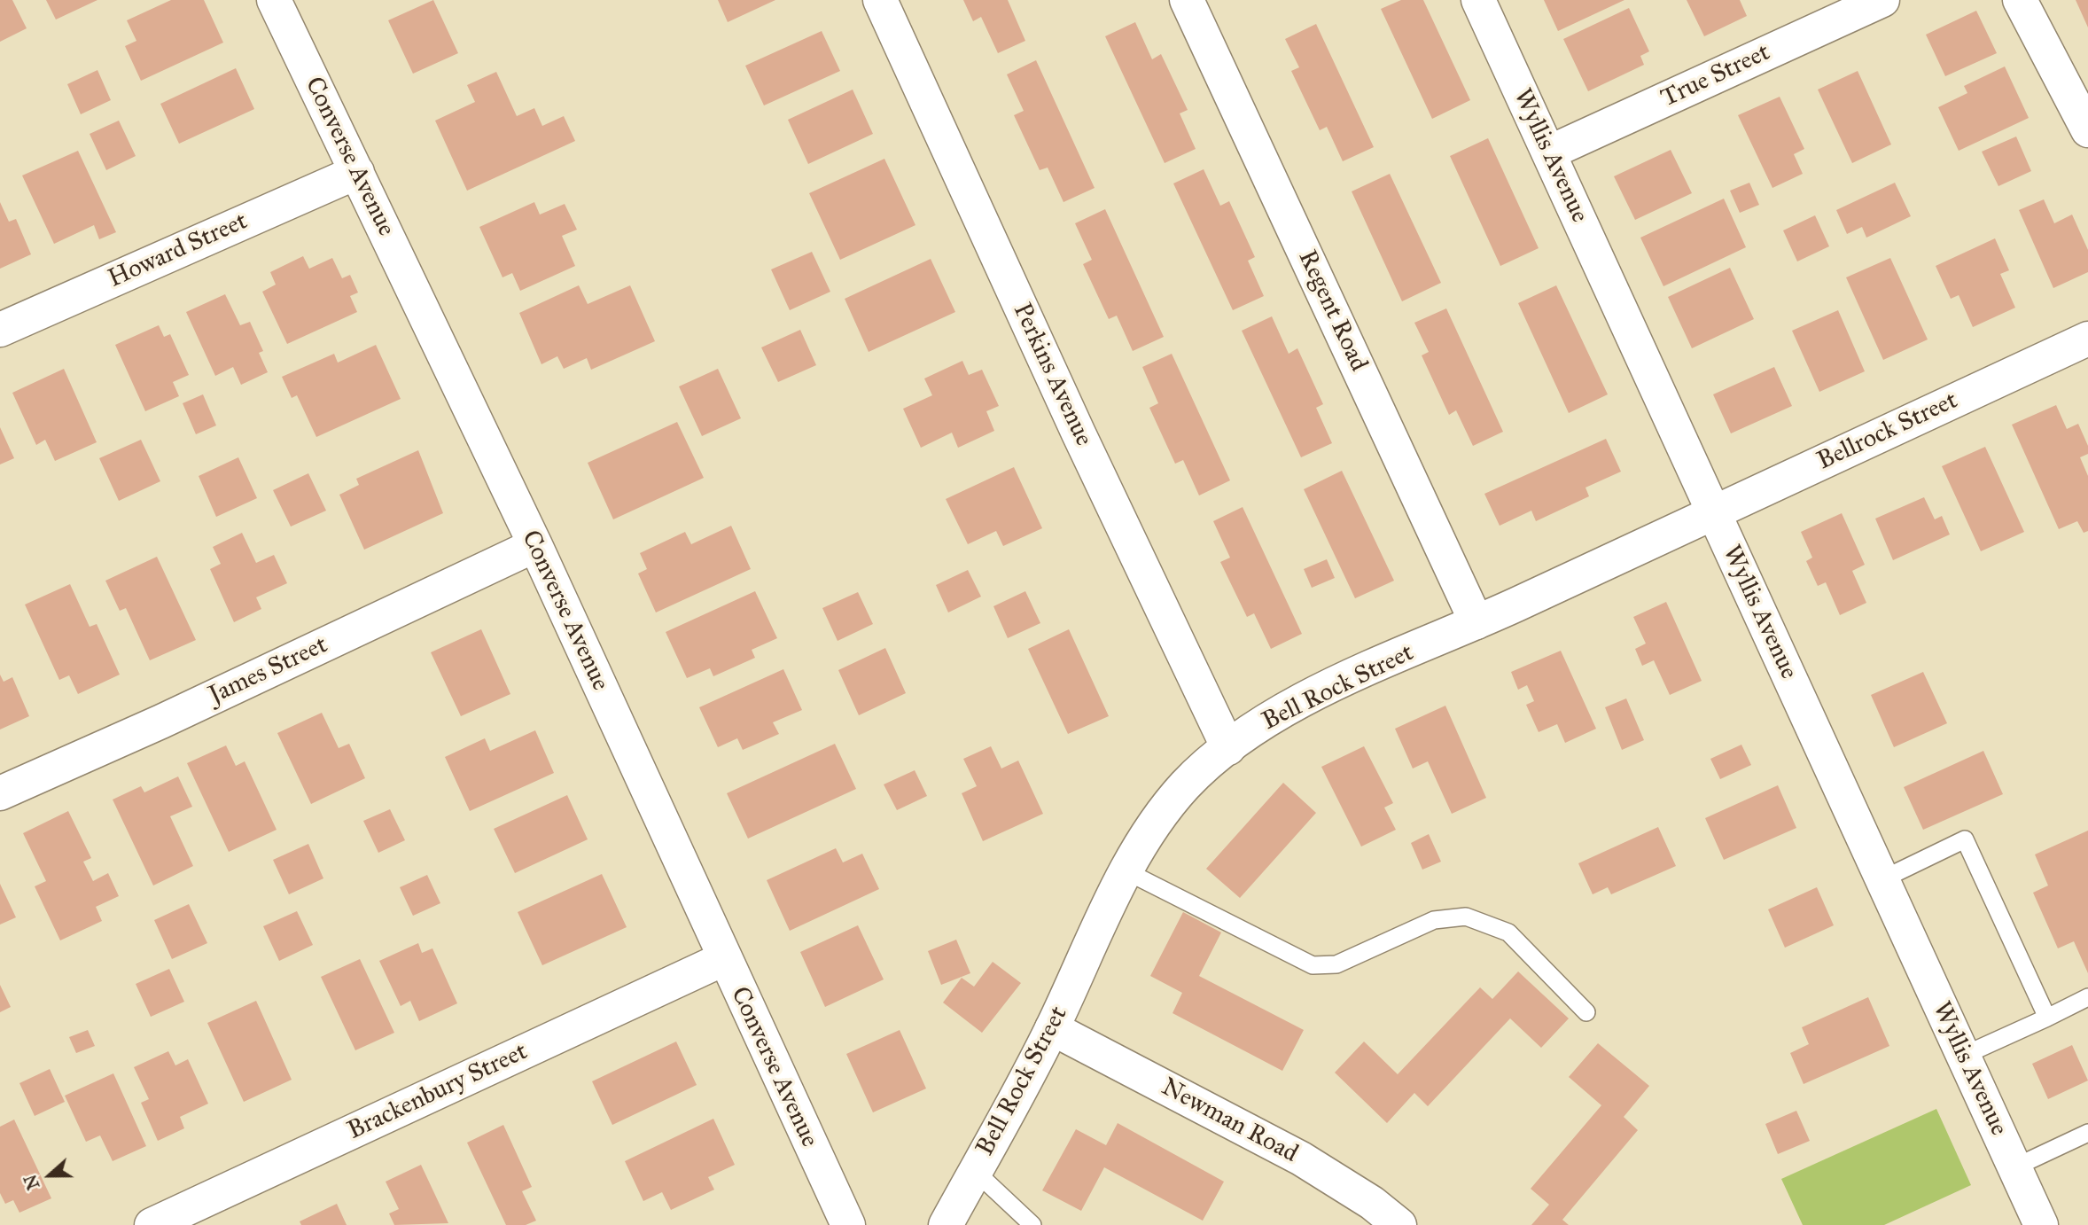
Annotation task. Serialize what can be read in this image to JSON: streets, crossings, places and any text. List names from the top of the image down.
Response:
{
  "streets": {
    "street": [
      "True Street",
      "Wyllis Avenue",
      "Converse Avenue",
      "Howard Street",
      "Regent Road",
      "Perkins Avenue",
      "Bellrock Street",
      "James Street",
      "Bell Rock Street",
      "Brackenbury Street",
      "Newman Road"
    ]
  },
  "crossings": [
    ["True Street", "Wyllis Avenue"],
    ["Wyllis Avenue", "Bellrock Street"],
    ["Wyllis Avenue", "Bell Rock Street"],
    ["Converse Avenue", "Howard Street"],
    ["Converse Avenue", "James Street"],
    ["Converse Avenue", "Brackenbury Street"],
    ["Regent Road", "Bell Rock Street"],
    ["Perkins Avenue", "Bell Rock Street"],
    ["Bellrock Street", "Bell Rock Street"],
    ["Bell Rock Street", "Newman Road"]
  ],
  "north": "left"
}
